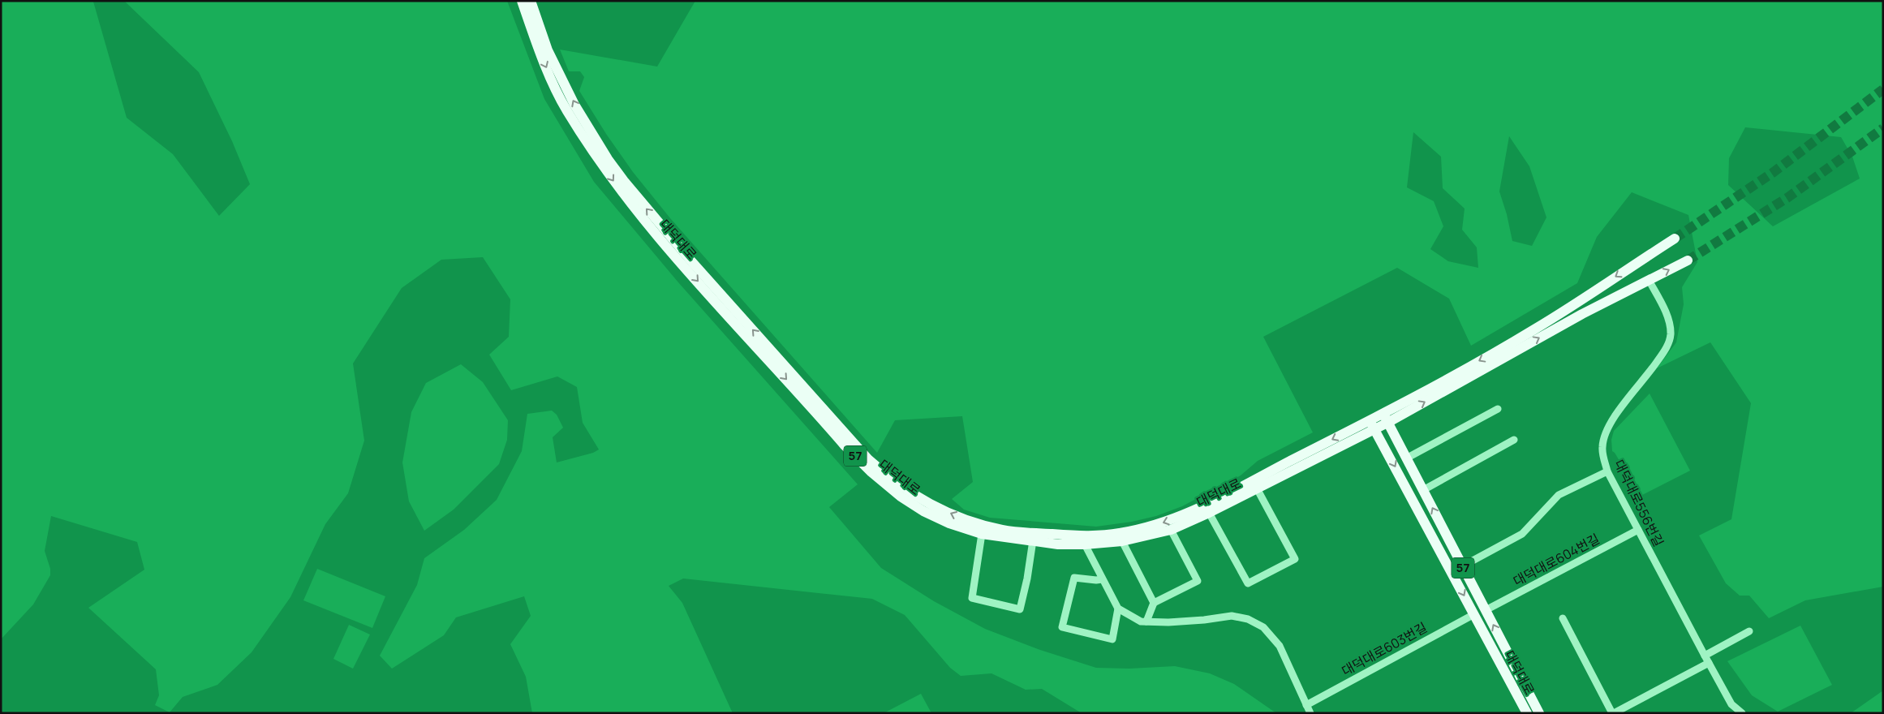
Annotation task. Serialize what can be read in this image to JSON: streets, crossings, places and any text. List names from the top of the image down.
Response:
{
  "streets": {
    "main road": ["대덕대로", "57"],
    "street": ["대덕대로556번길", "대덕대로604번길", "대덕대로603번길"]
  },
  "crossings": [
    ["대덕대로", "대덕대로604번길"],
    ["대덕대로", "대덕대로603번길"],
    ["대덕대로556번길", "대덕대로604번길"]
  ]
}
